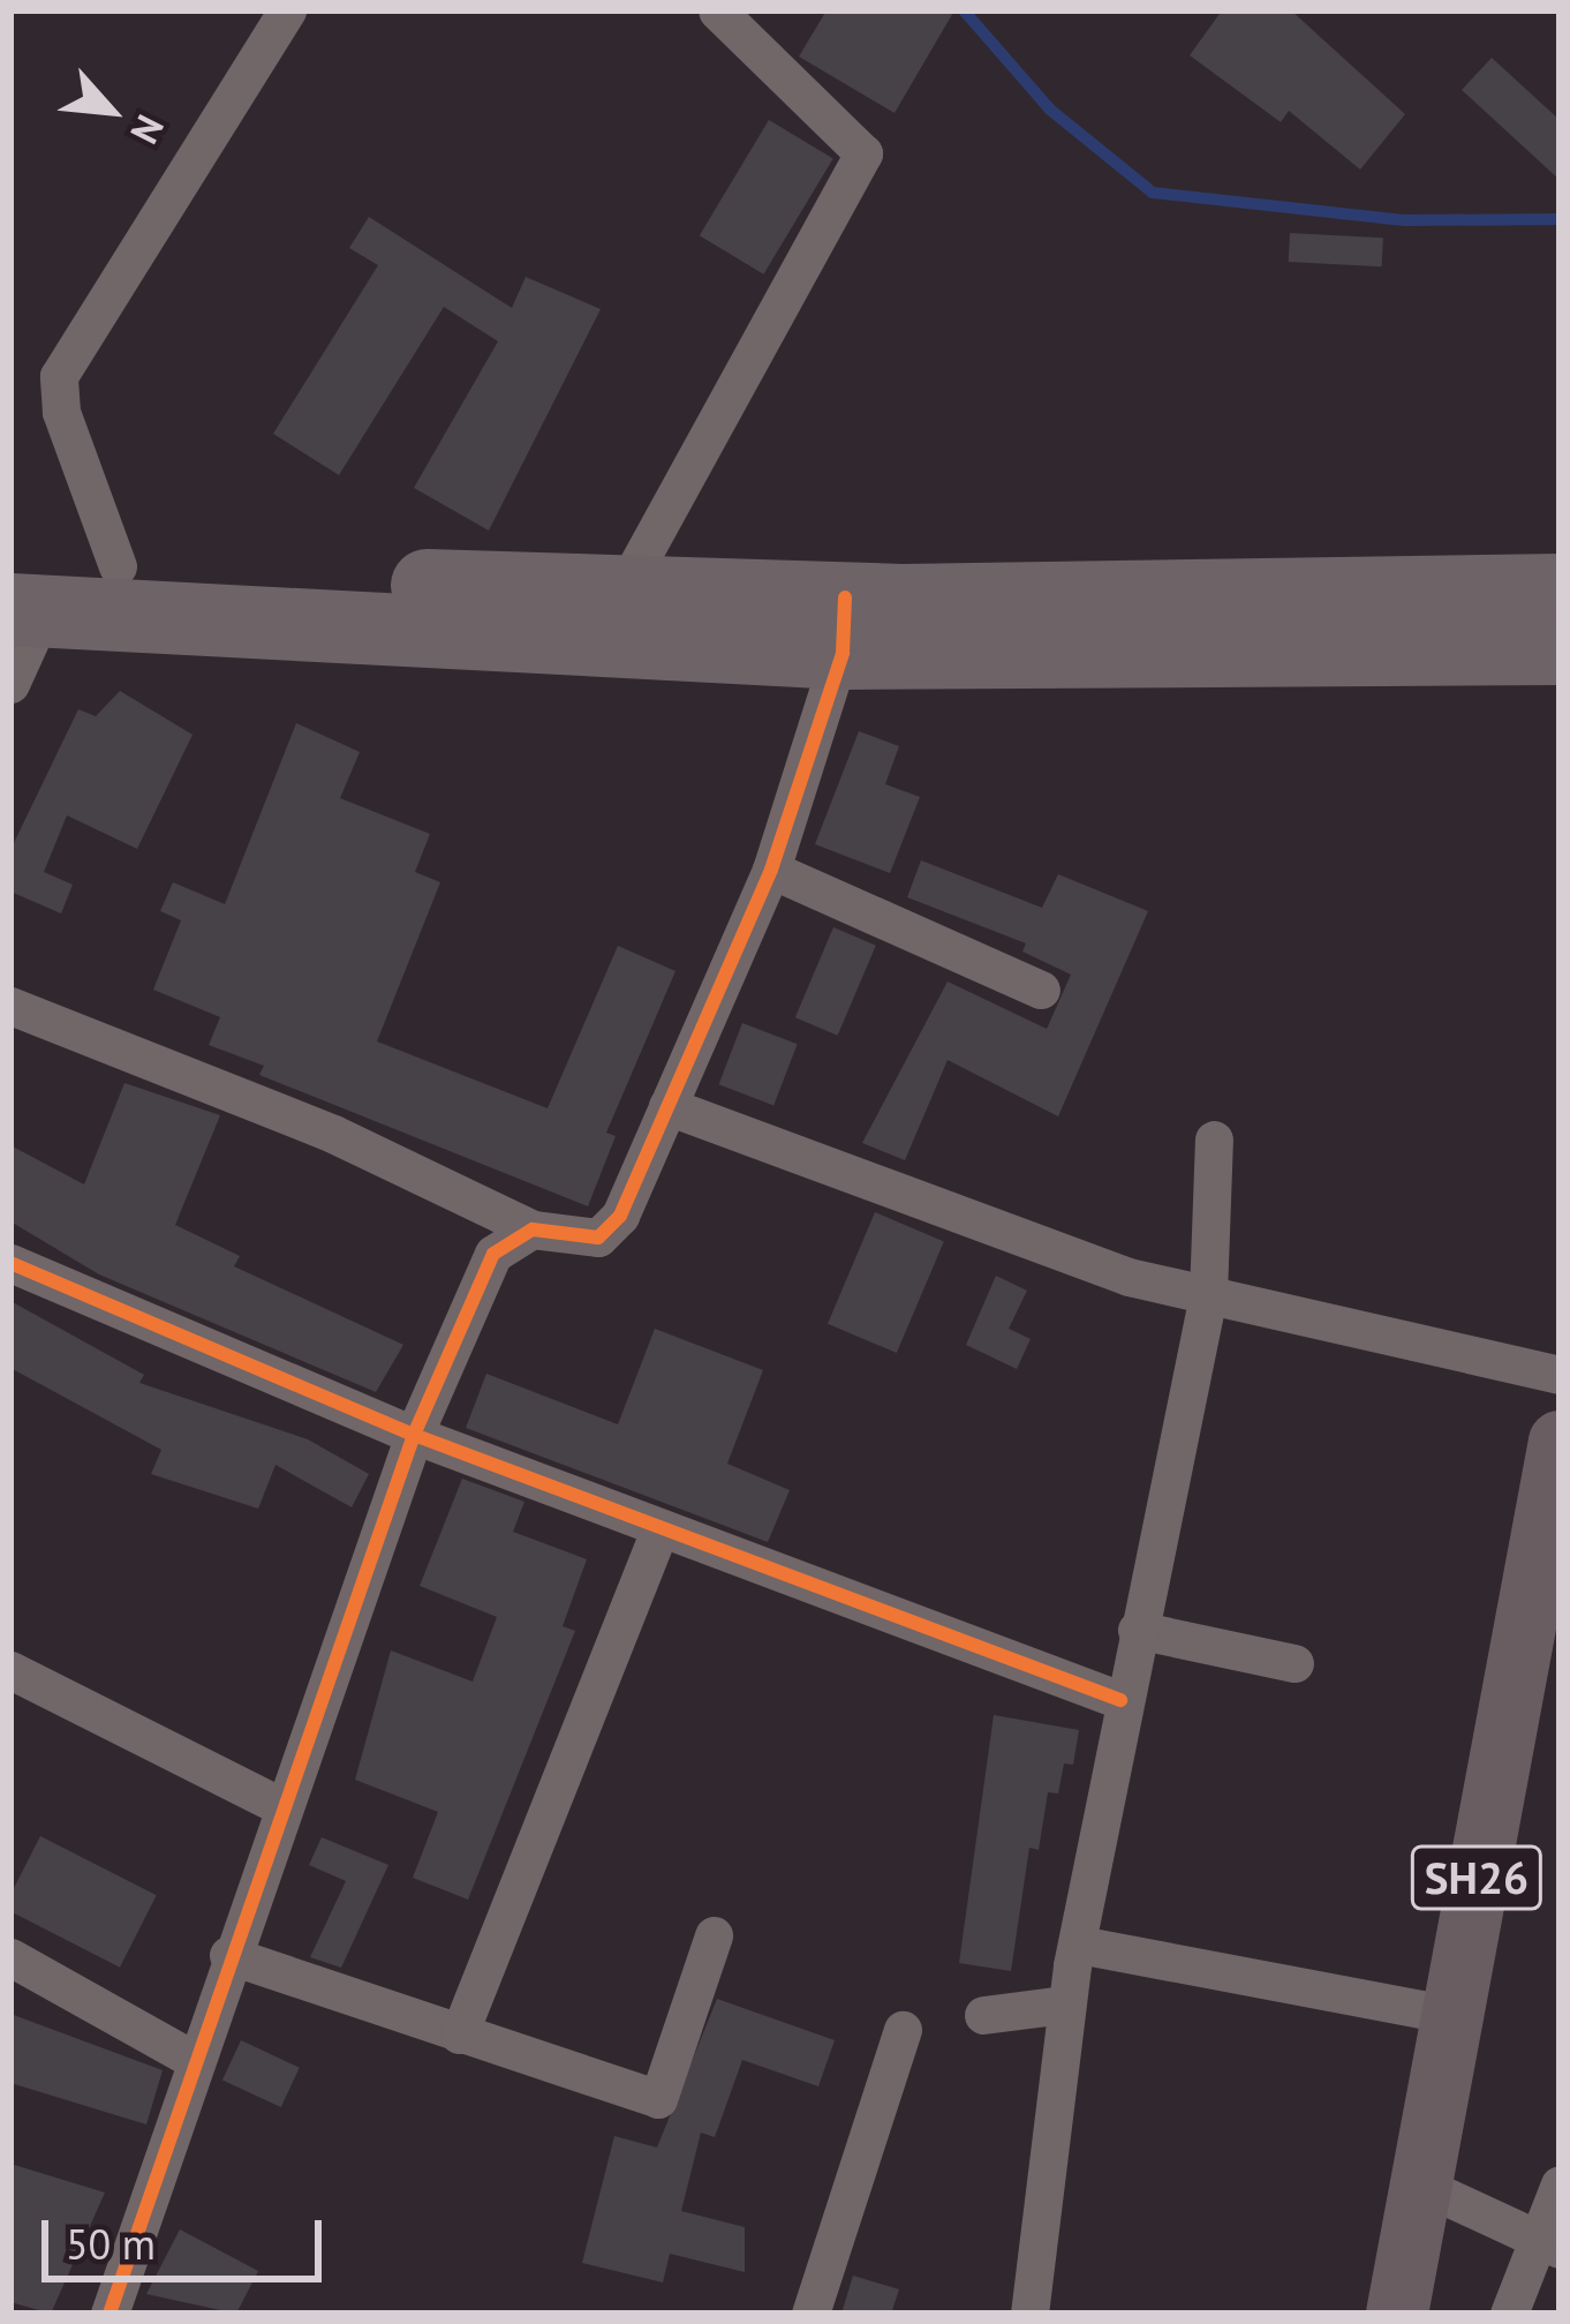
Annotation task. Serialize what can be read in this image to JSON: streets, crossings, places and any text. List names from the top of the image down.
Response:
{
  "streets": {
    "main road": ["SH26"]
  },
  "scale_bar": "50 m",
  "north": "bottom right"
}
